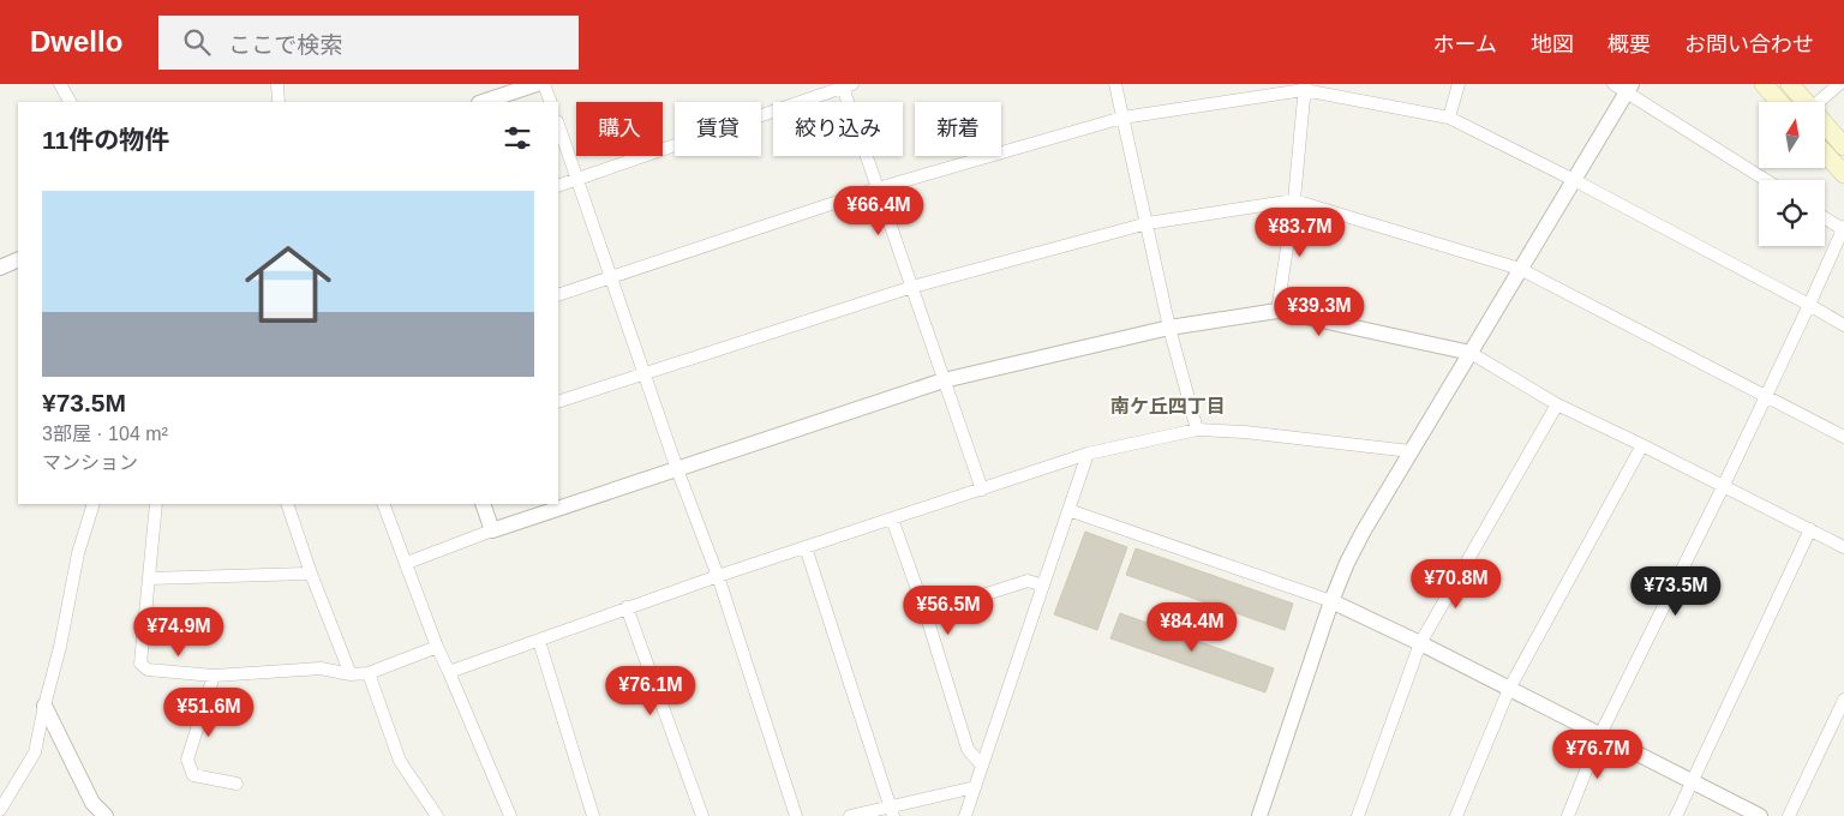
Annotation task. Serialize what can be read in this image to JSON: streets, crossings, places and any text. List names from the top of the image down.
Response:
{
  "districts": ["南ケ丘四丁目"],
  "north": "top",
  "page": {
    "header": "Dwello",
    "search": "ここで検索",
    "nav": [
      "ホーム",
      "地図",
      "概要",
      "お問い合わせ"
    ],
    "chip": [
      "購入",
      "賃貸",
      "絞り込み",
      "新着"
    ],
    "heading": "11件の物件",
    "list": [
      {
        "name": "¥73.5M",
        "note": "3部屋 · 104 m² · マンション"
      }
    ],
    "price": [
      "¥66.4M",
      "¥83.7M",
      "¥39.3M",
      "¥70.8M",
      "¥73.5M",
      "¥56.5M",
      "¥84.4M",
      "¥74.9M",
      "¥76.1M",
      "¥51.6M",
      "¥76.7M"
    ]
  }
}
